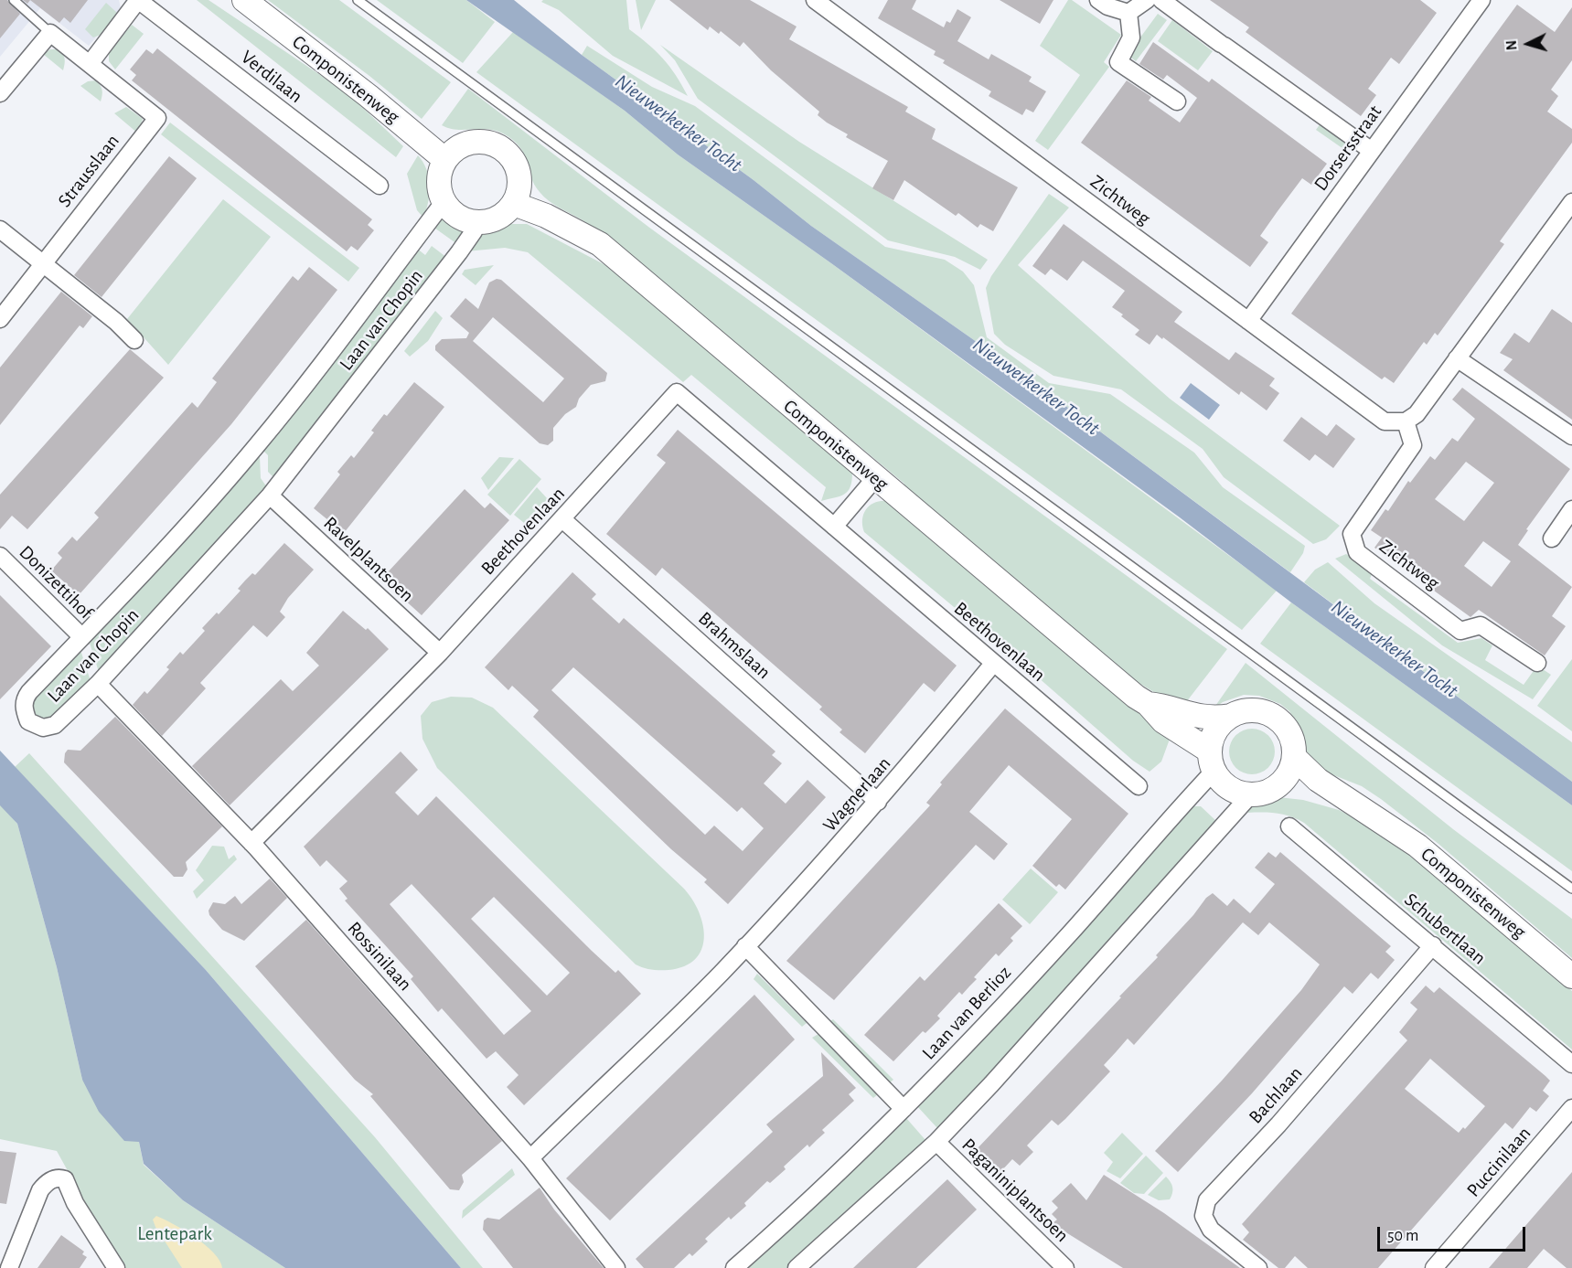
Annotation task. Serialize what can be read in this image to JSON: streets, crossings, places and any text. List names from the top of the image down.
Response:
{
  "streets": {
    "main road": ["Componistenweg"],
    "street": [
      "Verdilaan",
      "Dorsersstraat",
      "Strausslaan",
      "Zichtweg",
      "Laan van Chopin",
      "Beethovenlaan",
      "Ravelplantsoen",
      "Donizettihof",
      "Brahmslaan",
      "Wagnerlaan",
      "Schubertlaan",
      "Rossinilaan",
      "Laan van Berlioz",
      "Bachlaan",
      "Puccinilaan",
      "Paganiniplantsoen"
    ]
  },
  "crossings": [
    ["Componistenweg", "Laan van Chopin"],
    ["Componistenweg", "Laan van Berlioz"],
    ["Dorsersstraat", "Zichtweg"],
    ["Laan van Chopin", "Ravelplantsoen"],
    ["Laan van Chopin", "Donizettihof"],
    ["Laan van Chopin", "Rossinilaan"],
    ["Beethovenlaan", "Ravelplantsoen"],
    ["Beethovenlaan", "Brahmslaan"],
    ["Beethovenlaan", "Wagnerlaan"],
    ["Beethovenlaan", "Rossinilaan"],
    ["Brahmslaan", "Wagnerlaan"],
    ["Wagnerlaan", "Rossinilaan"],
    ["Schubertlaan", "Bachlaan"]
  ],
  "water": ["Nieuwerkerker Tocht"],
  "parks": ["Lentepark"],
  "scale_bar": "50 m",
  "north": "left"
}
